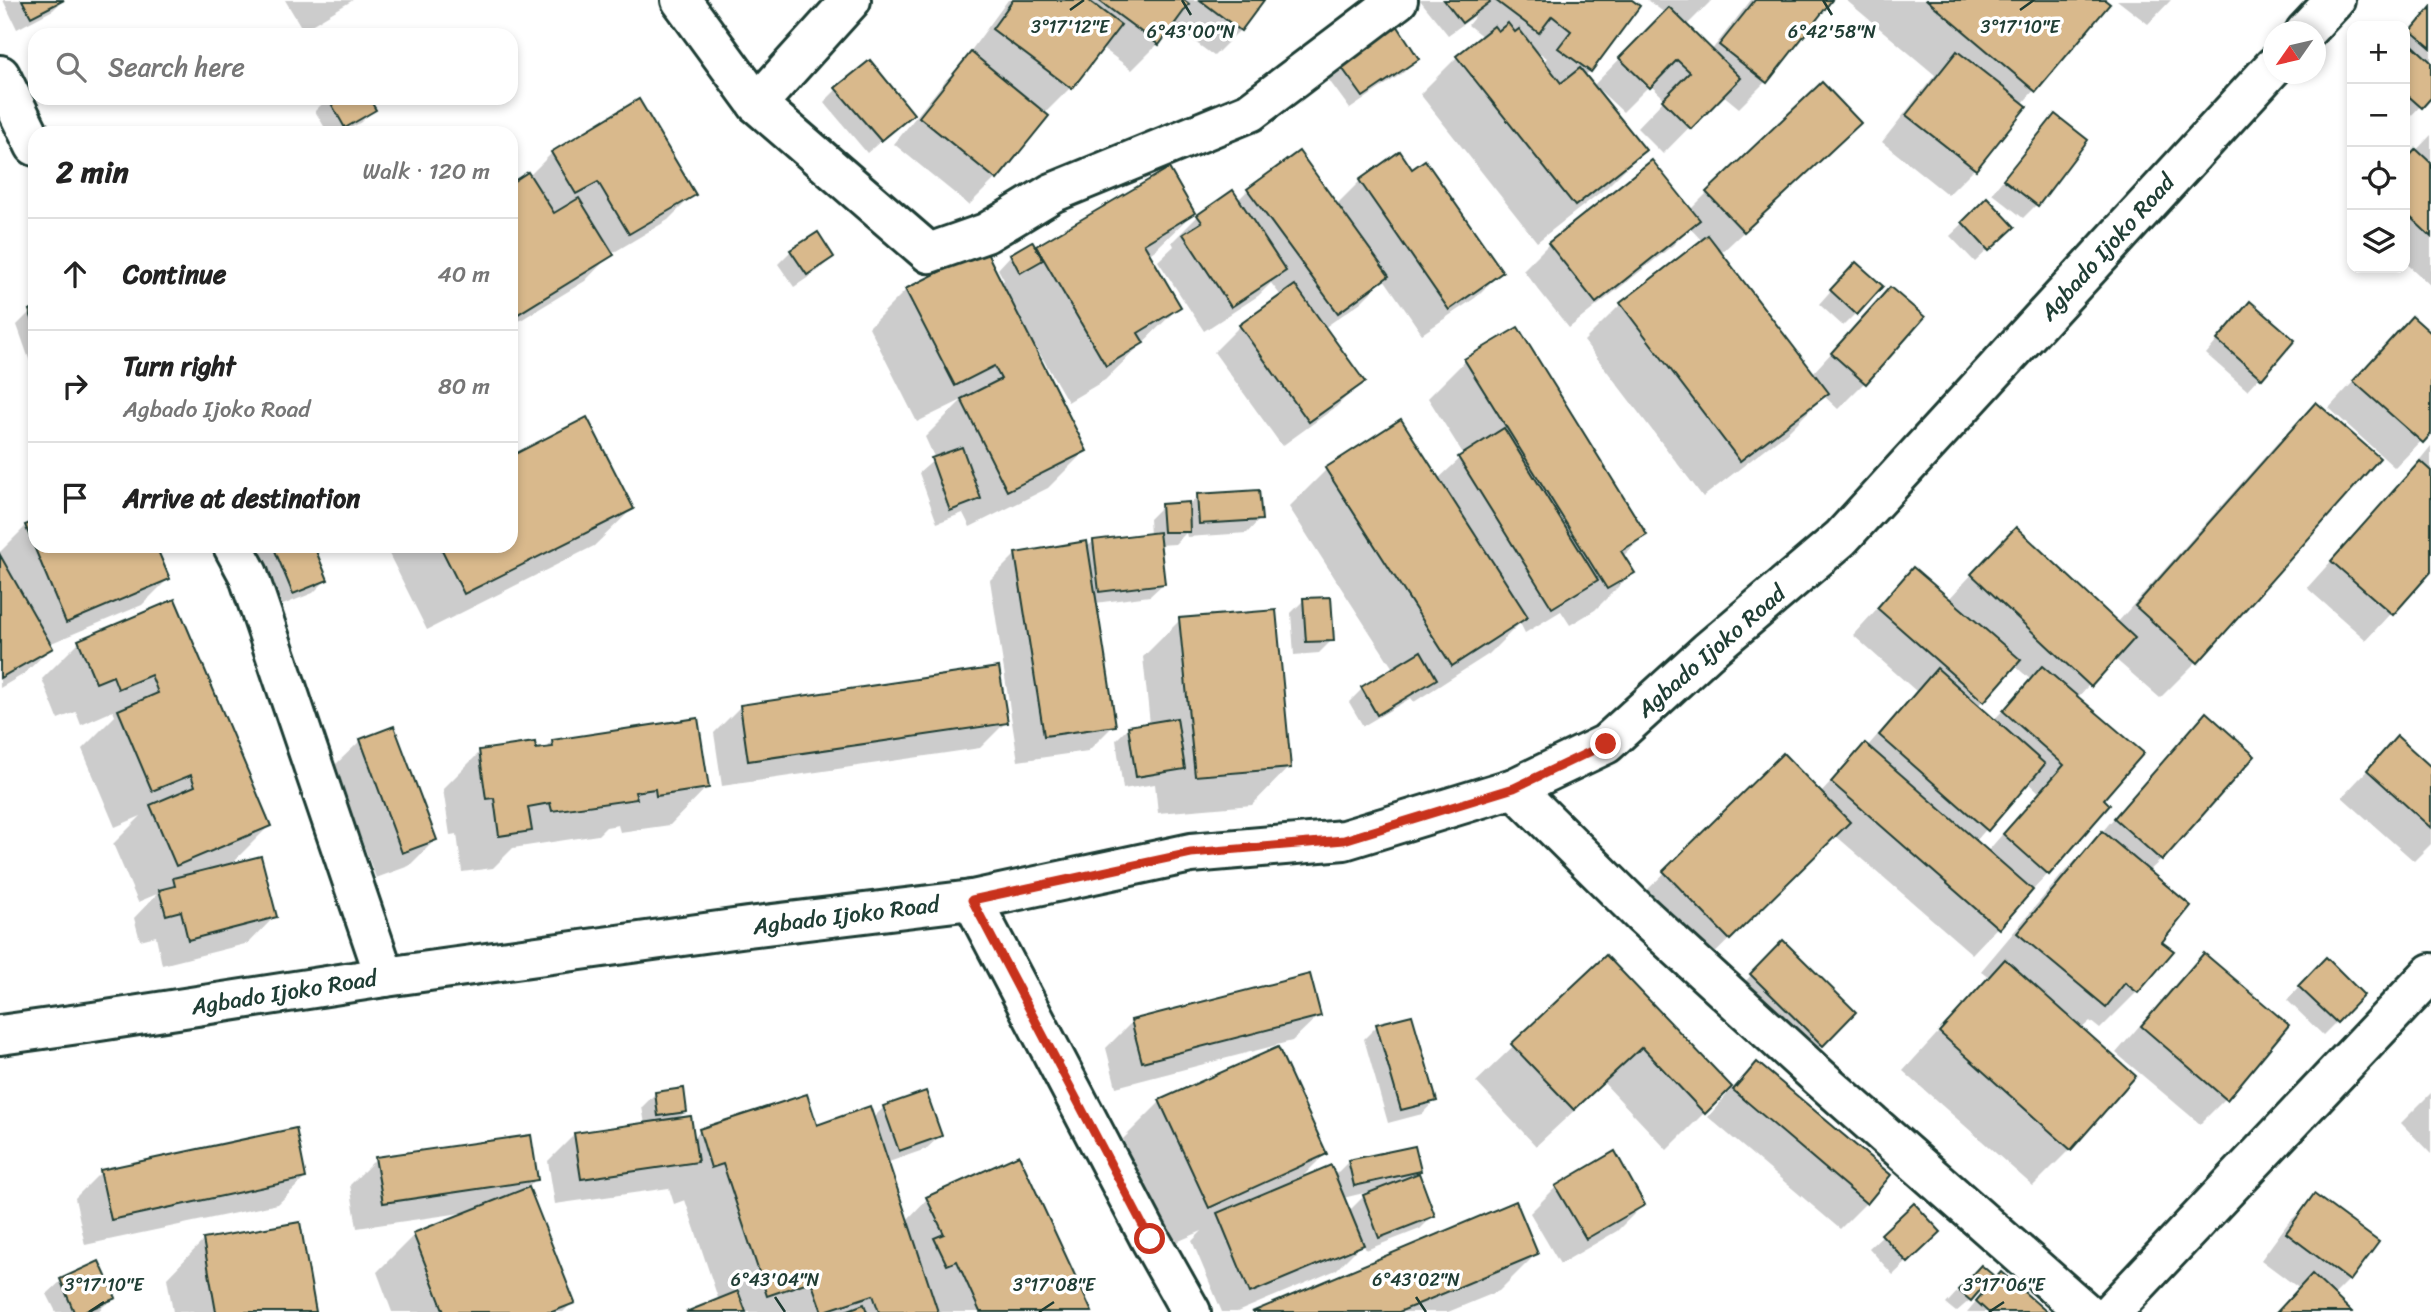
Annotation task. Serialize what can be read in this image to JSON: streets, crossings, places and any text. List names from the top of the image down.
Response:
{
  "streets": {
    "street": ["Agbado Ijoko Road"]
  },
  "north": "bottom left",
  "page": {
    "map_buttons": ["+", "−"],
    "search": "Search here",
    "heading": ["2 min", "Walk · 120 m"],
    "list": [
      ["Continue", "40 m"],
      ["Turn right", "Agbado Ijoko Road", "80 m"],
      "Arrive at destination"
    ]
  },
  "coordinates": [
    "3°17'12\"E",
    "3°17'10\"E",
    "6°43'00\"N",
    "6°42'58\"N",
    "6°43'04\"N",
    "6°43'02\"N",
    "3°17'08\"E",
    "3°17'06\"E"
  ]
}
